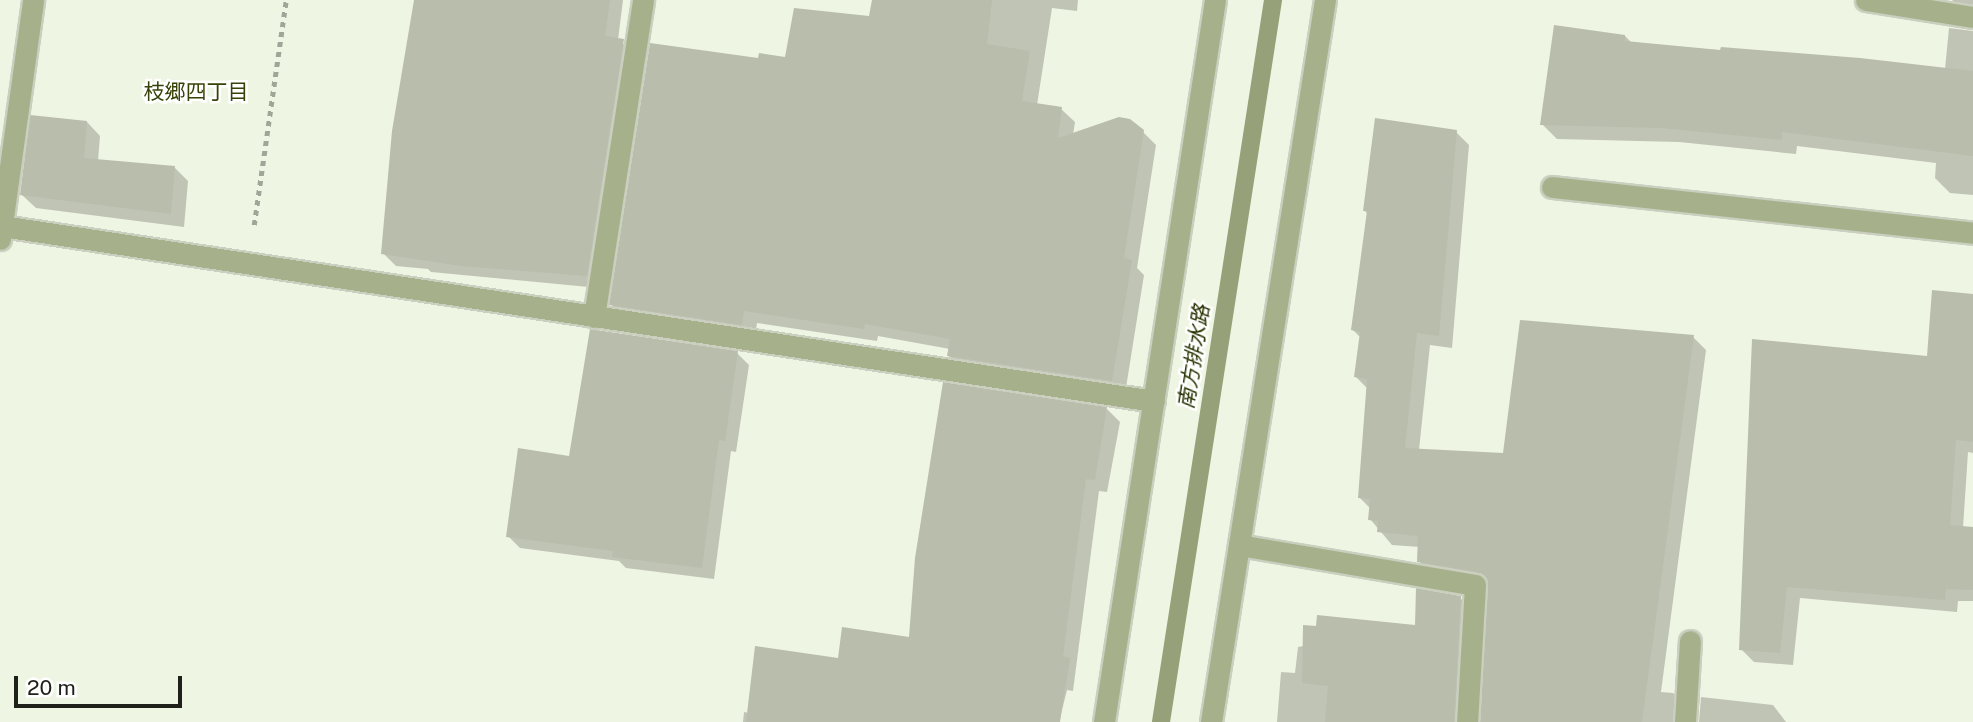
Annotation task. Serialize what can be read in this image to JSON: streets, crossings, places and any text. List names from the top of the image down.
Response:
{
  "districts": ["枝郷四丁目"],
  "water": ["南方排水路"],
  "scale_bar": "20 m"
}
